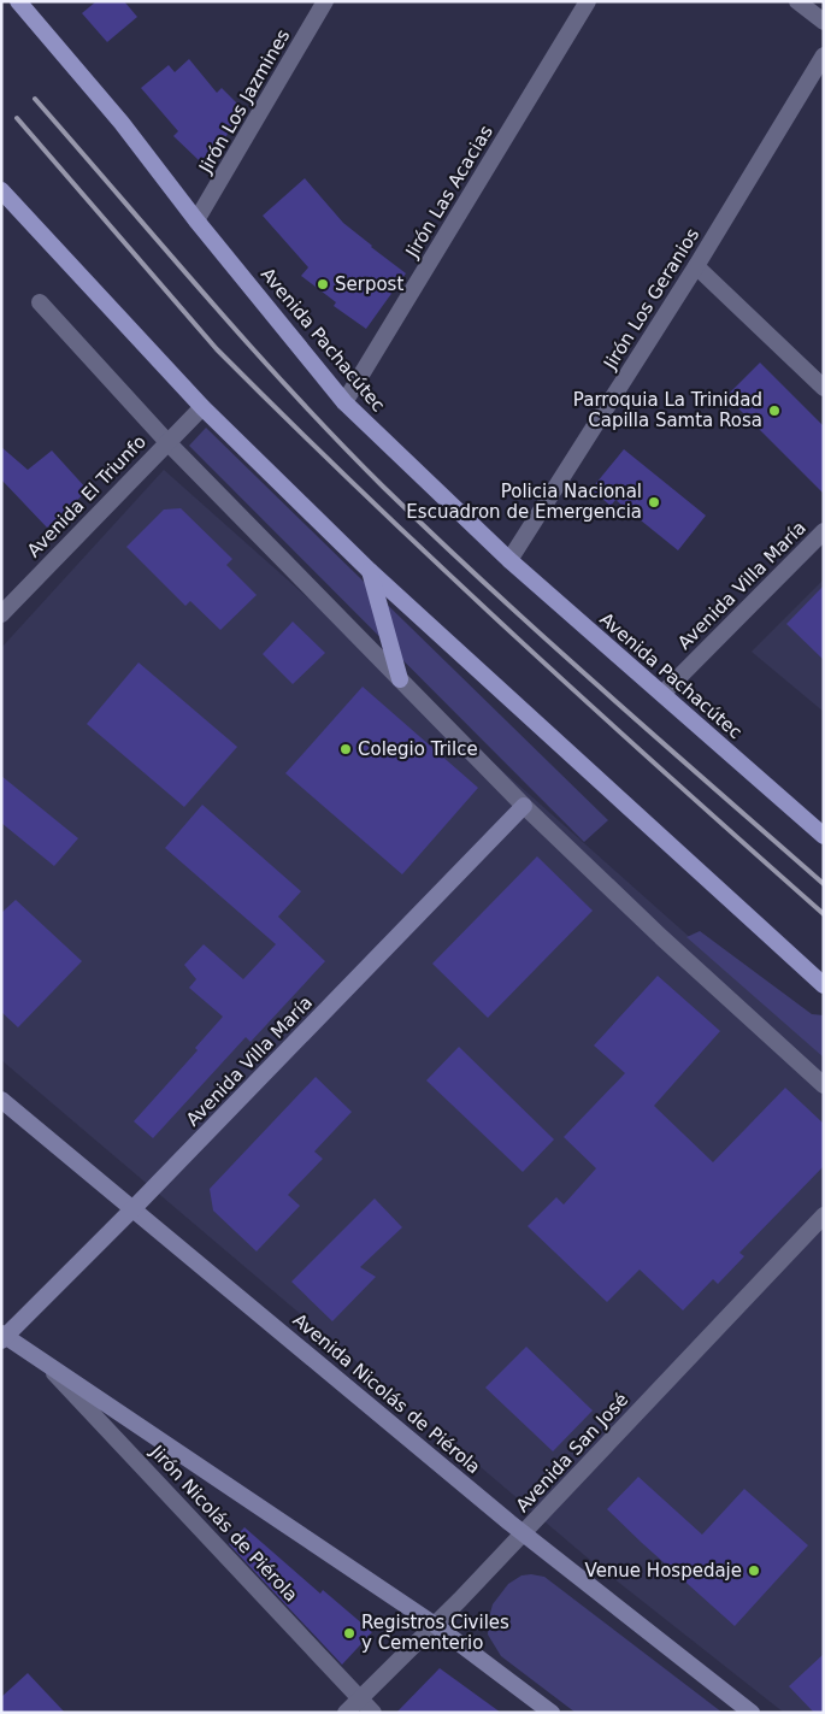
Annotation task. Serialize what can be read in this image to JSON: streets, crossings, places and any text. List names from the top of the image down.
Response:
{
  "streets": {
    "main road": ["Avenida Pachacútec", "Avenida Villa María", "Avenida Nicolás de Piérola"],
    "street": [
      "Jirón Los Jazmines",
      "Jirón Las Acacias",
      "Jirón Los Geranios",
      "Avenida El Triunfo",
      "Avenida San José",
      "Jirón Nicolás de Piérola"
    ]
  },
  "crossings": [
    ["Jirón Los Jazmines", "Avenida Pachacútec"],
    ["Jirón Las Acacias", "Avenida Pachacútec"],
    ["Jirón Los Geranios", "Avenida Pachacútec"],
    ["Avenida Pachacútec", "Avenida Villa María"],
    ["Avenida Villa María", "Avenida Nicolás de Piérola"],
    ["Avenida Nicolás de Piérola", "Avenida San José"],
    ["Avenida San José", "Jirón Nicolás de Piérola"]
  ],
  "places": [
    "Serpost",
    "Parroquia La Trinidad Capilla Samta Rosa",
    "Policia Nacional Escuadron de Emergencia",
    "Colegio Trilce",
    "Venue Hospedaje",
    "Registros Civiles y Cementerio"
  ]
}
